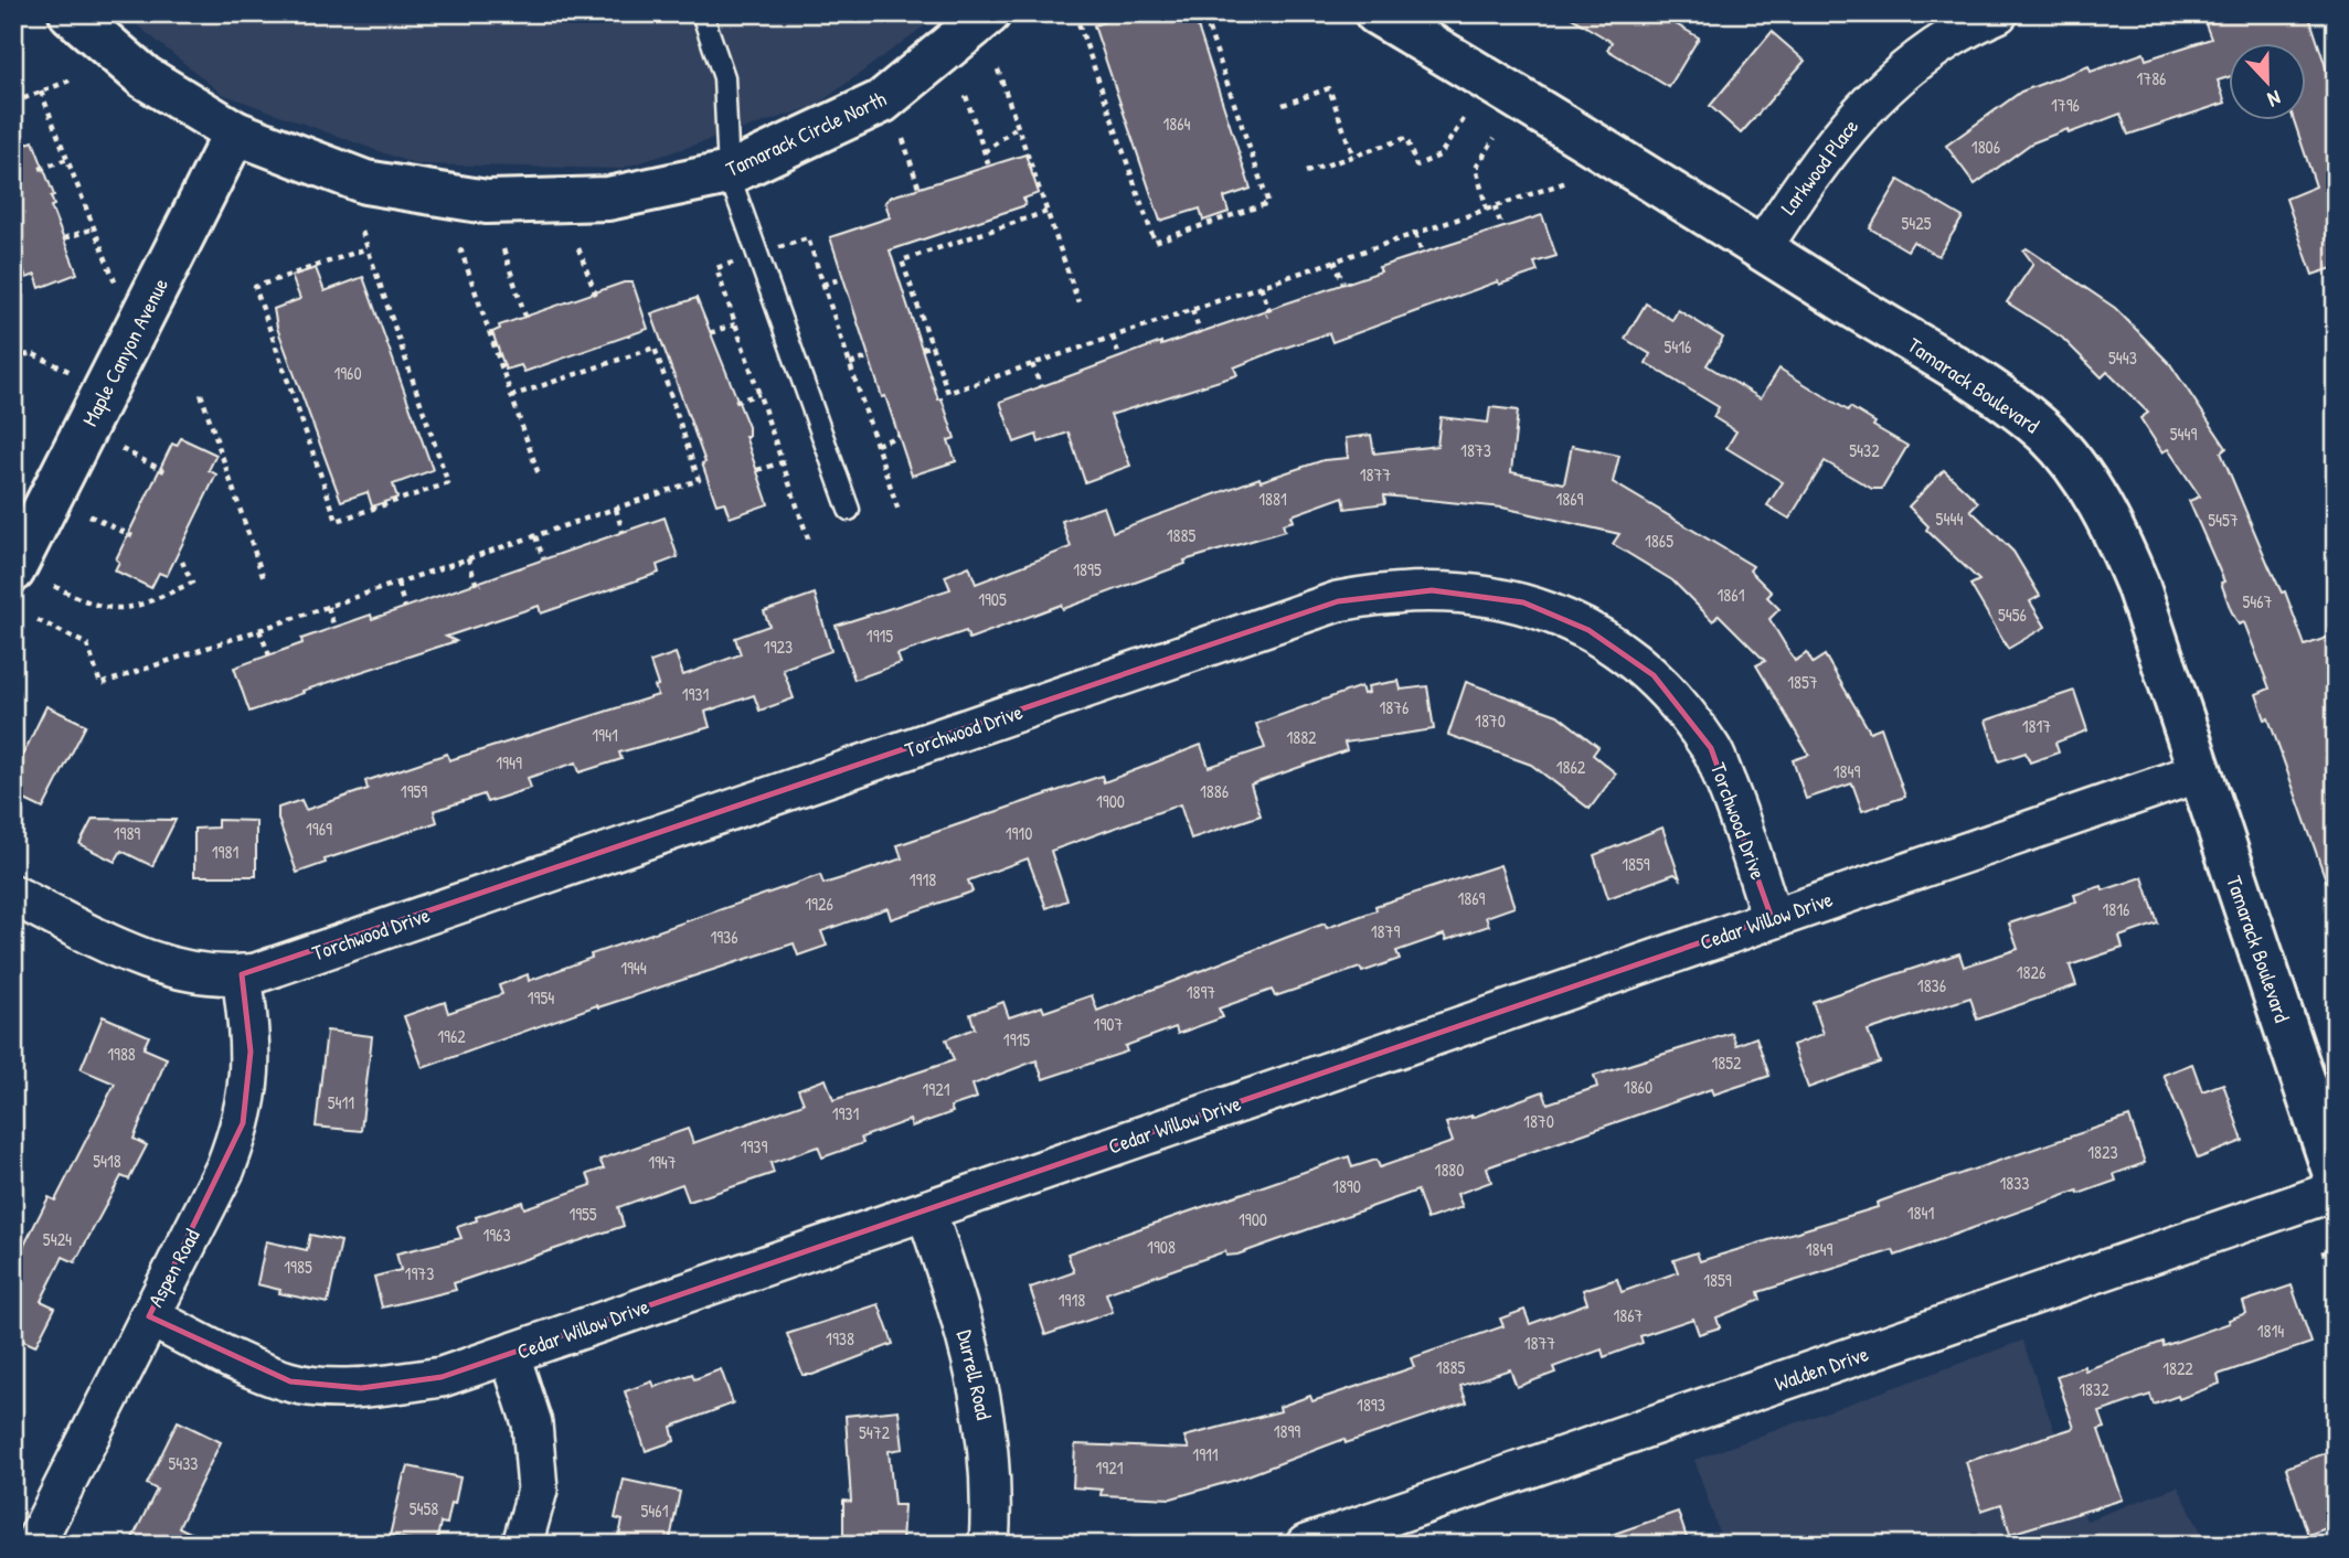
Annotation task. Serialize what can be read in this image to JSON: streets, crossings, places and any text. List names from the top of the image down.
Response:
{
  "streets": {
    "street": [
      "Tamarack Circle North",
      "Larkwood Place",
      "Maple Canyon Avenue",
      "Tamarack Boulevard",
      "Torchwood Drive",
      "Cedar Willow Drive",
      "Aspen Road",
      "Walden Drive",
      "Durrell Road"
    ]
  },
  "crossings": [
    ["Tamarack Circle North", "Maple Canyon Avenue"],
    ["Larkwood Place", "Tamarack Boulevard"],
    ["Tamarack Boulevard", "Cedar Willow Drive"],
    ["Torchwood Drive", "Cedar Willow Drive"],
    ["Torchwood Drive", "Aspen Road"],
    ["Cedar Willow Drive", "Aspen Road"],
    ["Cedar Willow Drive", "Durrell Road"]
  ],
  "house_numbers": [
    "1786",
    "1796",
    "1864",
    "1806",
    "5425",
    "5416",
    "5443",
    "1960",
    "5449",
    "1873",
    "5432",
    "1877",
    "1881",
    "1869",
    "5444",
    "5457",
    "1885",
    "1865",
    "1895",
    "1861",
    "1905",
    "5467",
    "5456",
    "1915",
    "1923",
    "1857",
    "1931",
    "1876",
    "1870",
    "1817",
    "1941",
    "1882",
    "1949",
    "1862",
    "1849",
    "1959",
    "1886",
    "1900",
    "1969",
    "1989",
    "1910",
    "1981",
    "1859",
    "1918",
    "1869",
    "1926",
    "1816",
    "1879",
    "1936",
    "1944",
    "1826",
    "1836",
    "1897",
    "1954",
    "1907",
    "1962",
    "1915",
    "1988",
    "1852",
    "1860",
    "1921",
    "5411",
    "1931",
    "1870",
    "1939",
    "1823",
    "5418",
    "1947",
    "1880",
    "1833",
    "1890",
    "1841",
    "1955",
    "1900",
    "1963",
    "5424",
    "1908",
    "1849",
    "1985",
    "1973",
    "1859",
    "1918",
    "1867",
    "1814",
    "1938",
    "1877",
    "1885",
    "1822",
    "1832",
    "1893",
    "1899",
    "5472",
    "1911",
    "5433",
    "1921",
    "5458",
    "5461"
  ],
  "north": "bottom"
}
